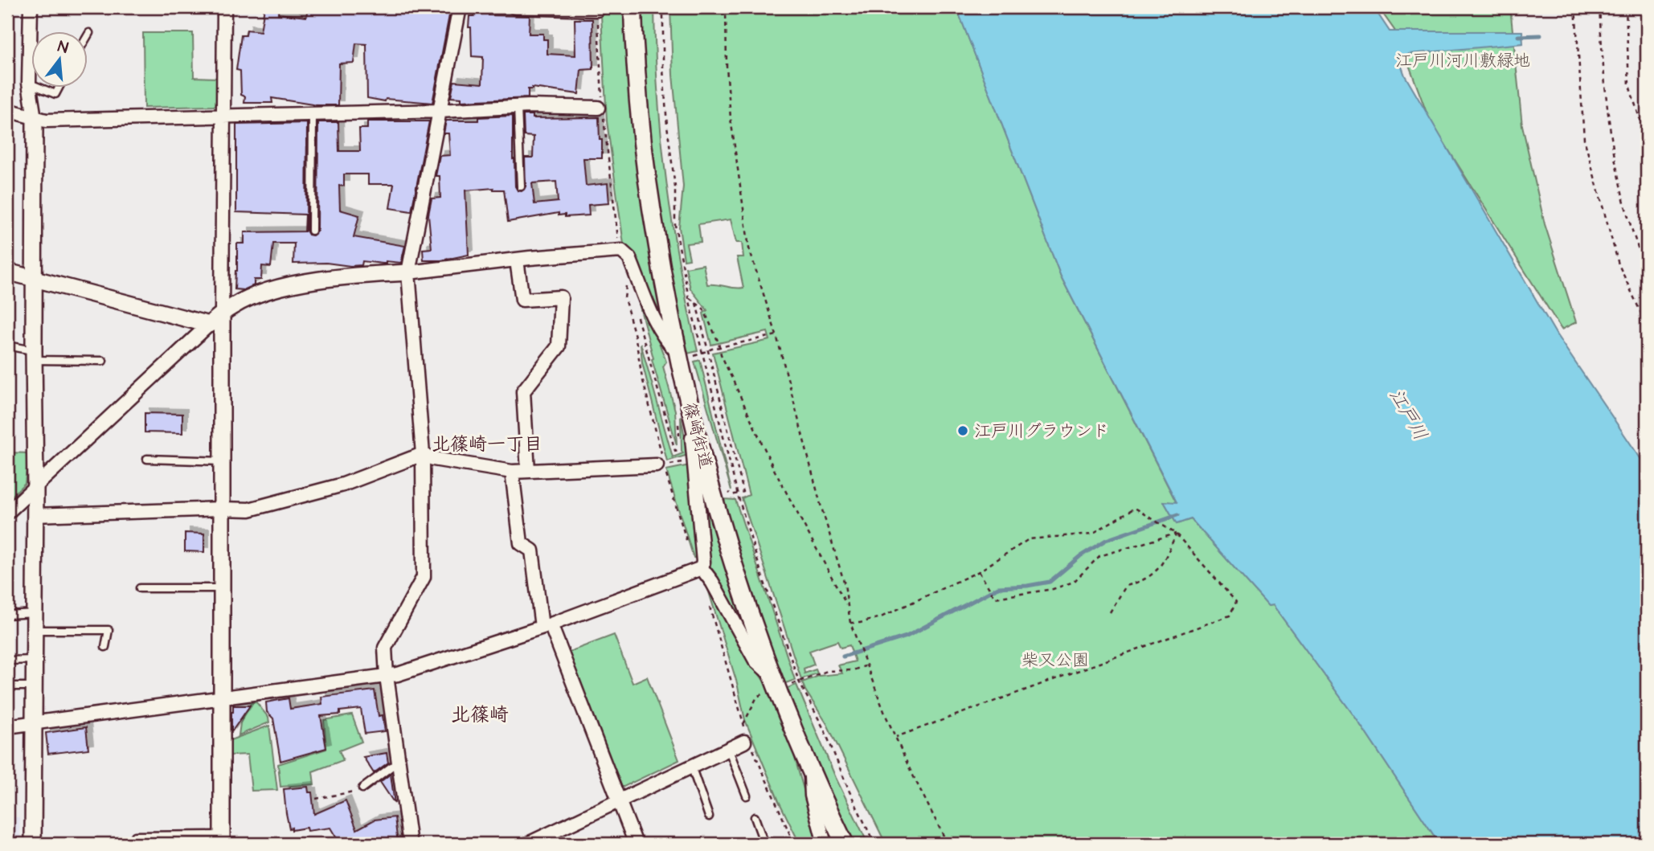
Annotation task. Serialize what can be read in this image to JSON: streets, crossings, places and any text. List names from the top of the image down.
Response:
{
  "streets": {
    "main road": ["篠崎街道"]
  },
  "districts": ["北篠崎一丁目", "北篠崎"],
  "water": ["江戸川"],
  "parks": ["江戸川河川敷緑地", "柴又公園"],
  "places": ["江戸川グラウンド"],
  "north": "top"
}
